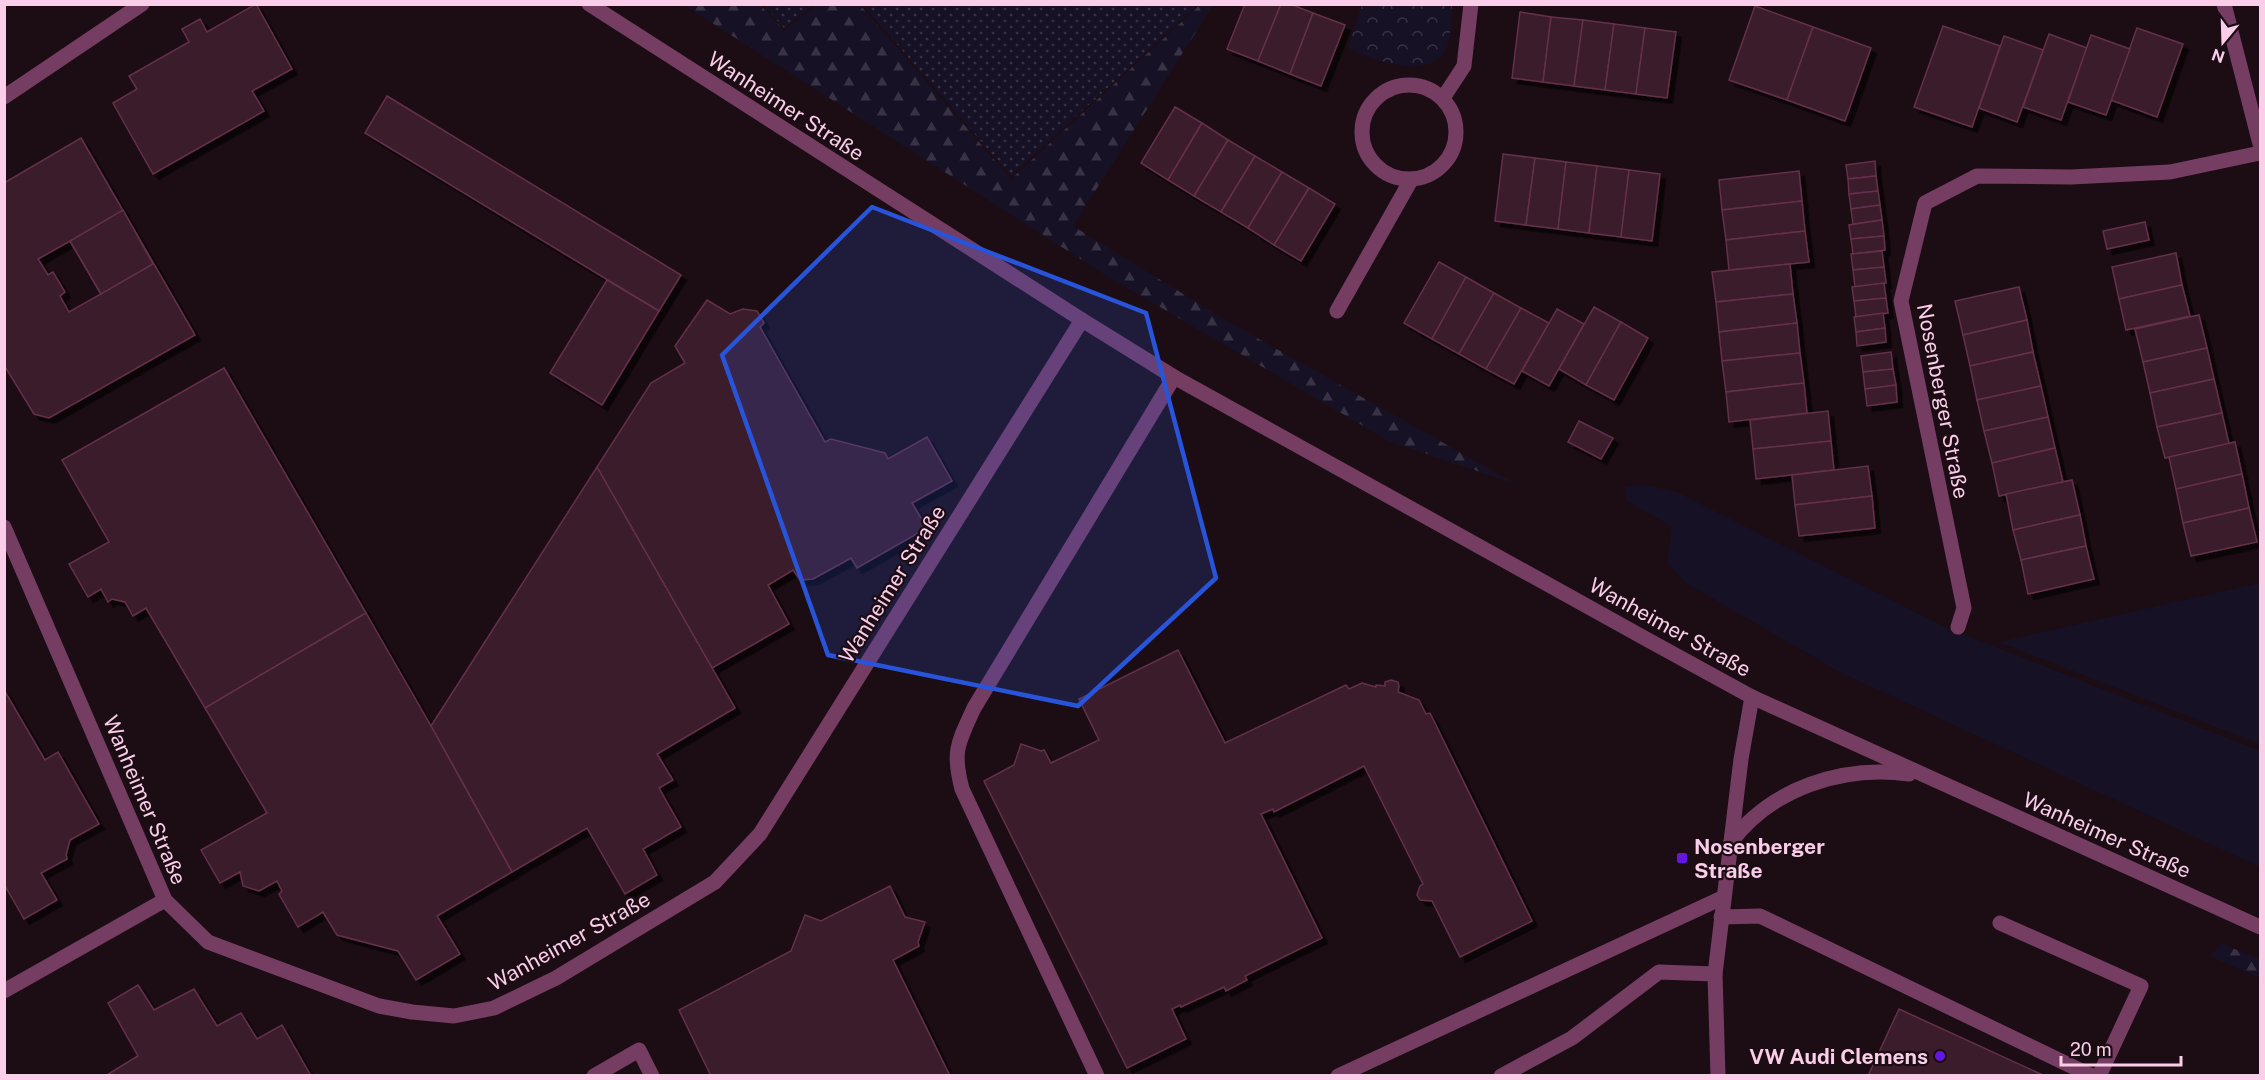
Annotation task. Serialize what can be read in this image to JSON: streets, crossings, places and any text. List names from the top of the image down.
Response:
{
  "streets": {
    "street": ["Wanheimer Straße", "Nosenberger Straße"]
  },
  "places": {
    "transit": ["Nosenberger Straße"],
    "other": ["VW Audi Clemens"]
  },
  "scale_bar": "20 m",
  "north": "bottom"
}
